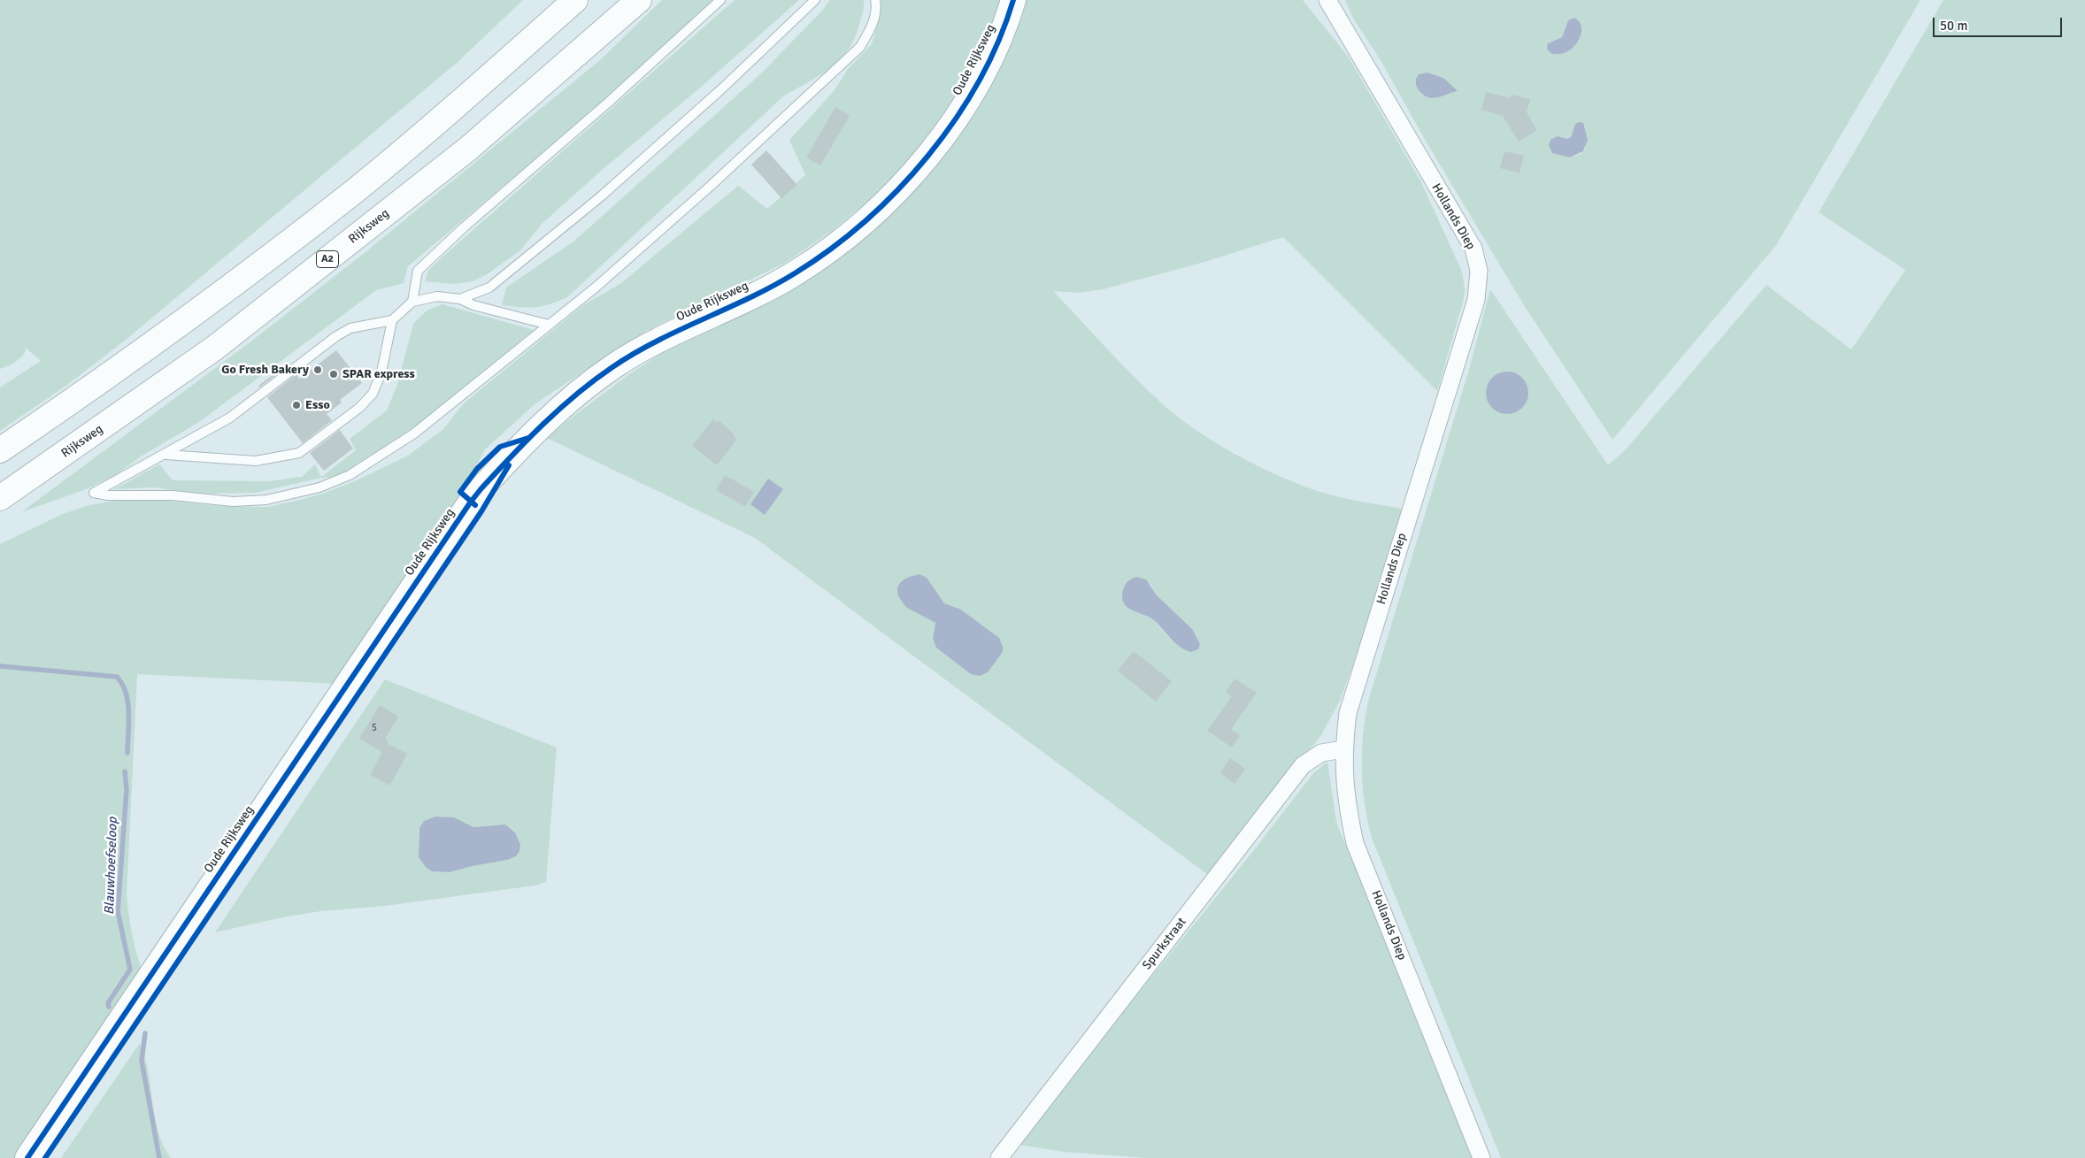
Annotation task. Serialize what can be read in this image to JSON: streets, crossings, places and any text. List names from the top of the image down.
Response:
{
  "streets": {
    "main road": ["Oude Rijksweg", "Rijksweg", "A2"],
    "street": ["Hollands Diep", "Spurkstraat"]
  },
  "crossings": [
    ["Hollands Diep", "Spurkstraat"]
  ],
  "water": ["Blauwhoefseloop"],
  "places": ["Go Fresh Bakery", "SPAR express", "Esso"],
  "house_numbers": ["5"],
  "scale_bar": "50 m"
}
